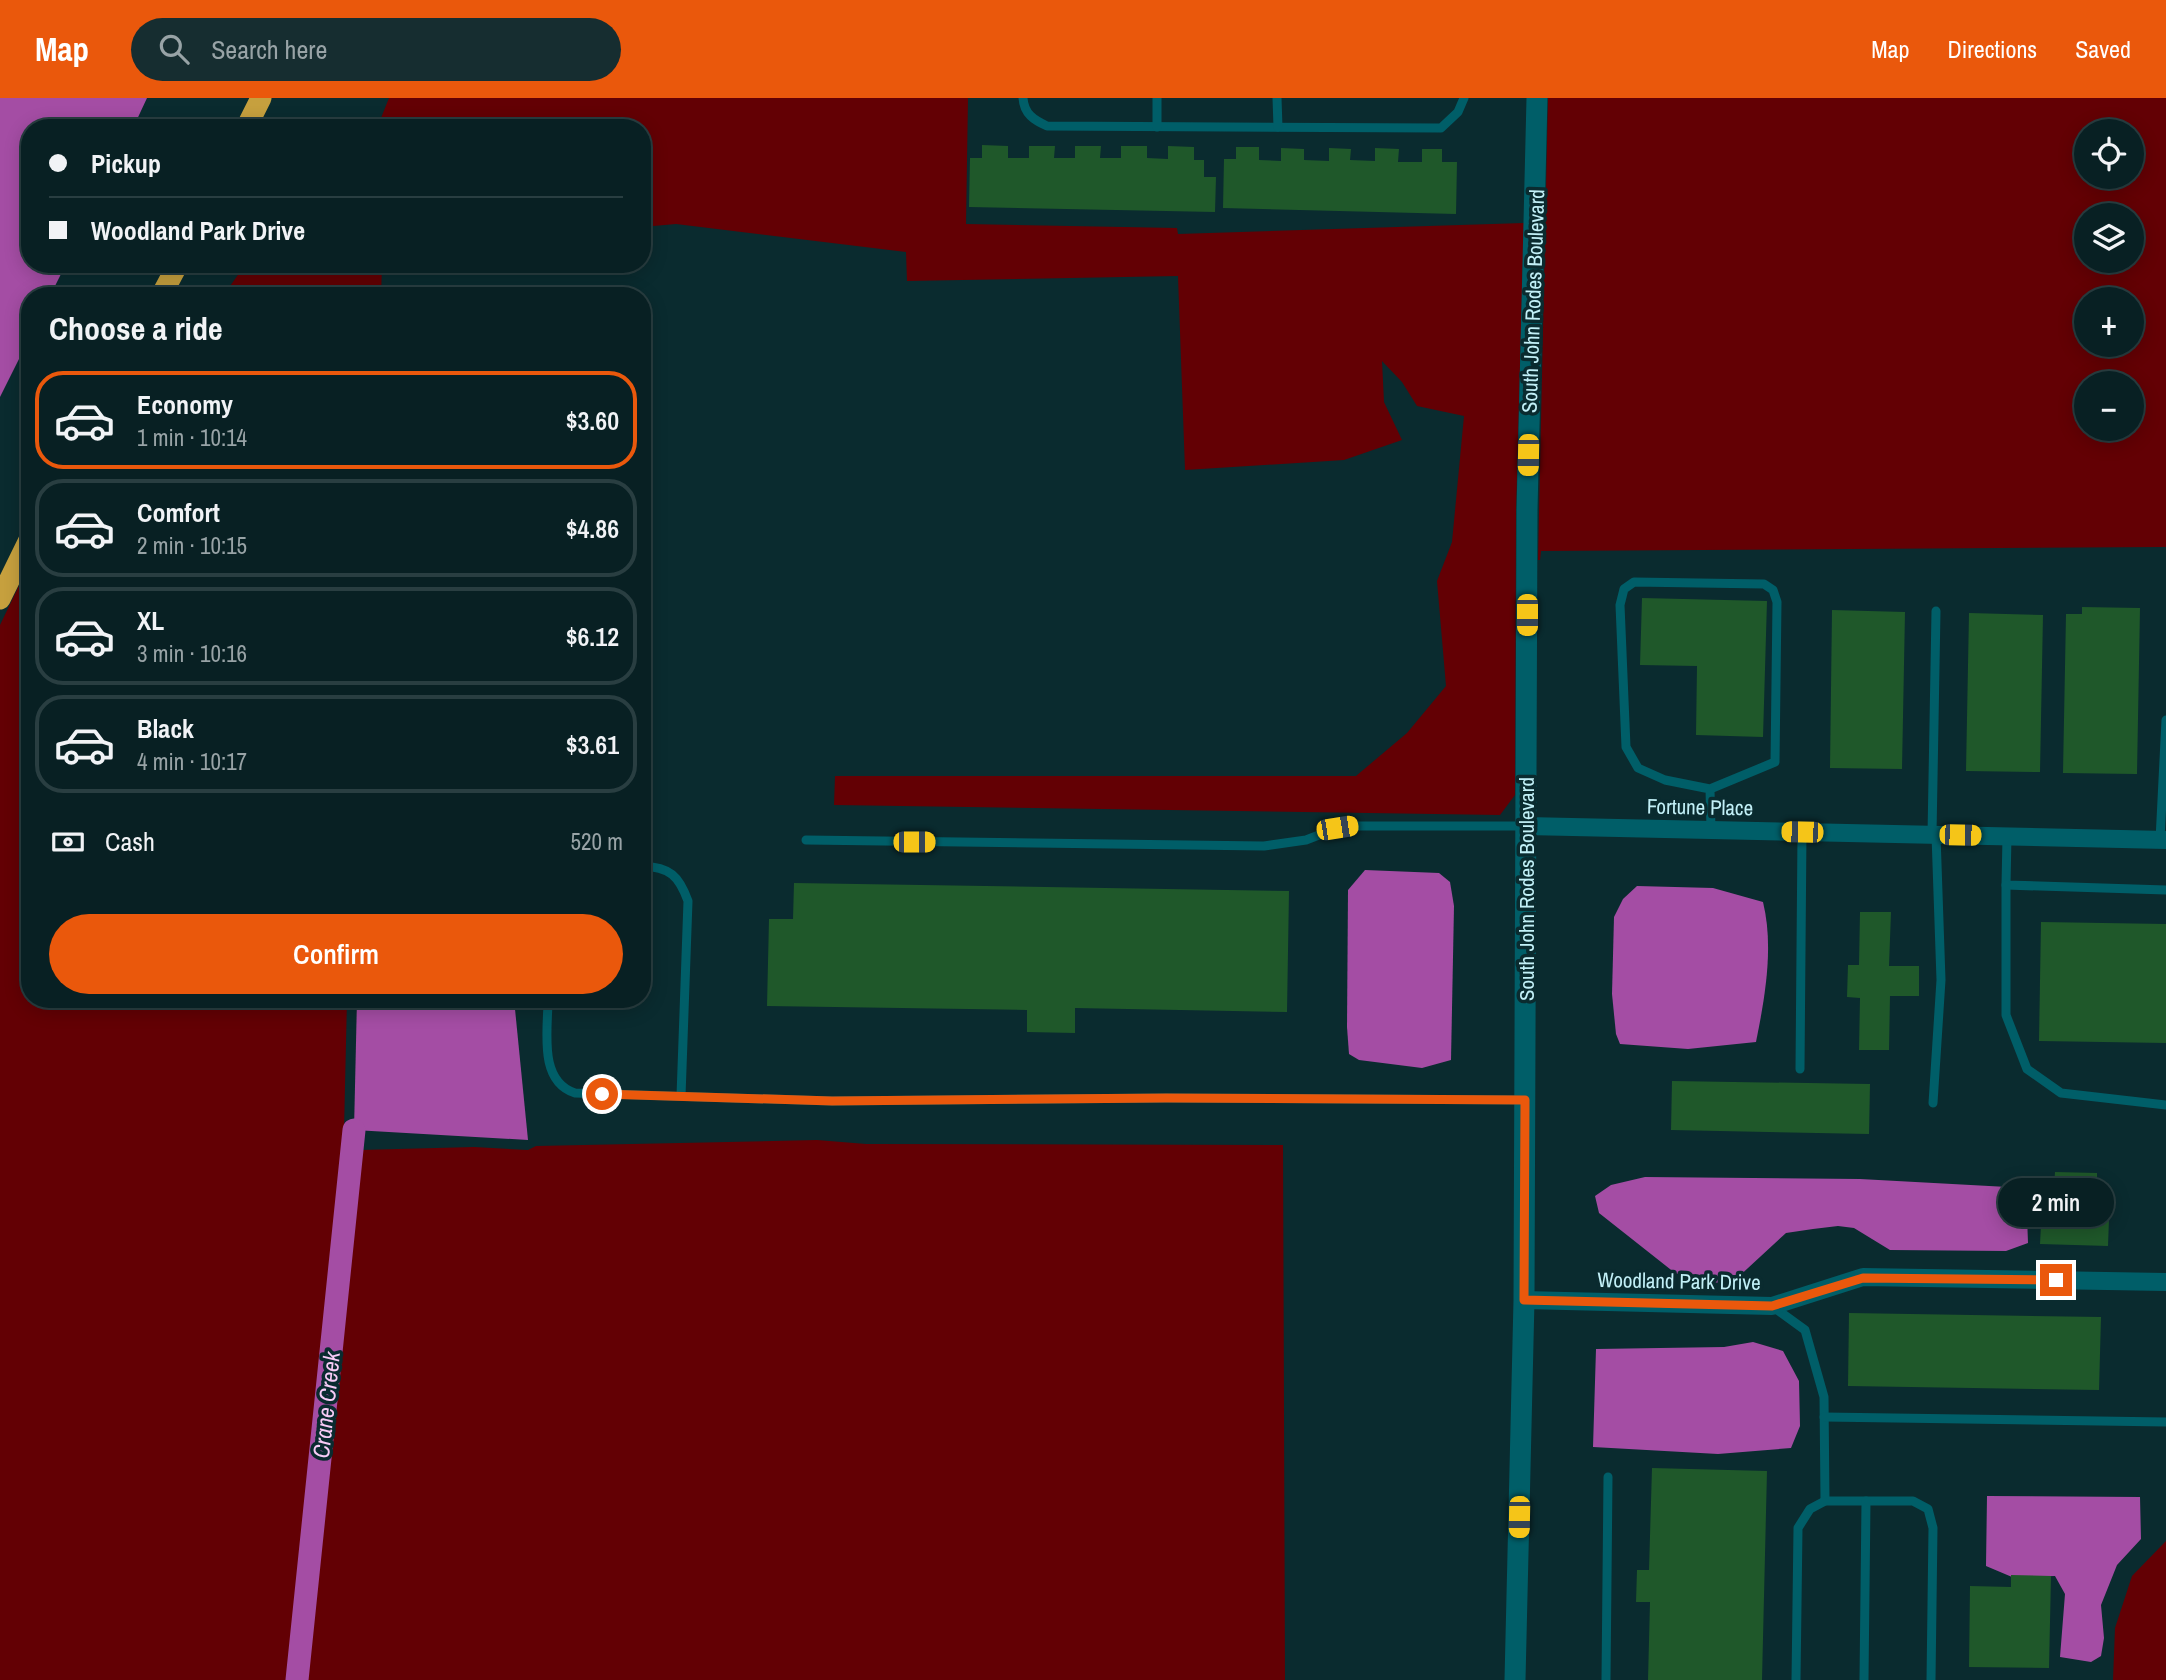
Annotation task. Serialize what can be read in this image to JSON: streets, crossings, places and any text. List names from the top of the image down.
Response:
{
  "streets": {
    "main road": ["South John Rodes Boulevard"],
    "street": ["Fortune Place", "Woodland Park Drive"]
  },
  "crossings": [
    ["South John Rodes Boulevard", "Fortune Place"],
    ["South John Rodes Boulevard", "Woodland Park Drive"]
  ],
  "water": ["Crane Creek"],
  "page": {
    "header": "Map",
    "search": "Search here",
    "nav": ["Map", "Directions", "Saved"],
    "map_buttons": ["+", "−"],
    "banner": ["Pickup", "Woodland Park Drive"],
    "heading": "Choose a ride",
    "list": [
      {
        "name": "Economy",
        "note": "1 min · 10:14",
        "value": "$3.60"
      },
      {
        "name": "Comfort",
        "note": "2 min · 10:15",
        "value": "$4.86"
      },
      {
        "name": "XL",
        "note": "3 min · 10:16",
        "value": "$6.12"
      },
      {
        "name": "Black",
        "note": "4 min · 10:17",
        "value": "$3.61"
      }
    ],
    "pay": ["Cash", "520 m"],
    "buttons": "Confirm",
    "bubble": "2 min"
  }
}
